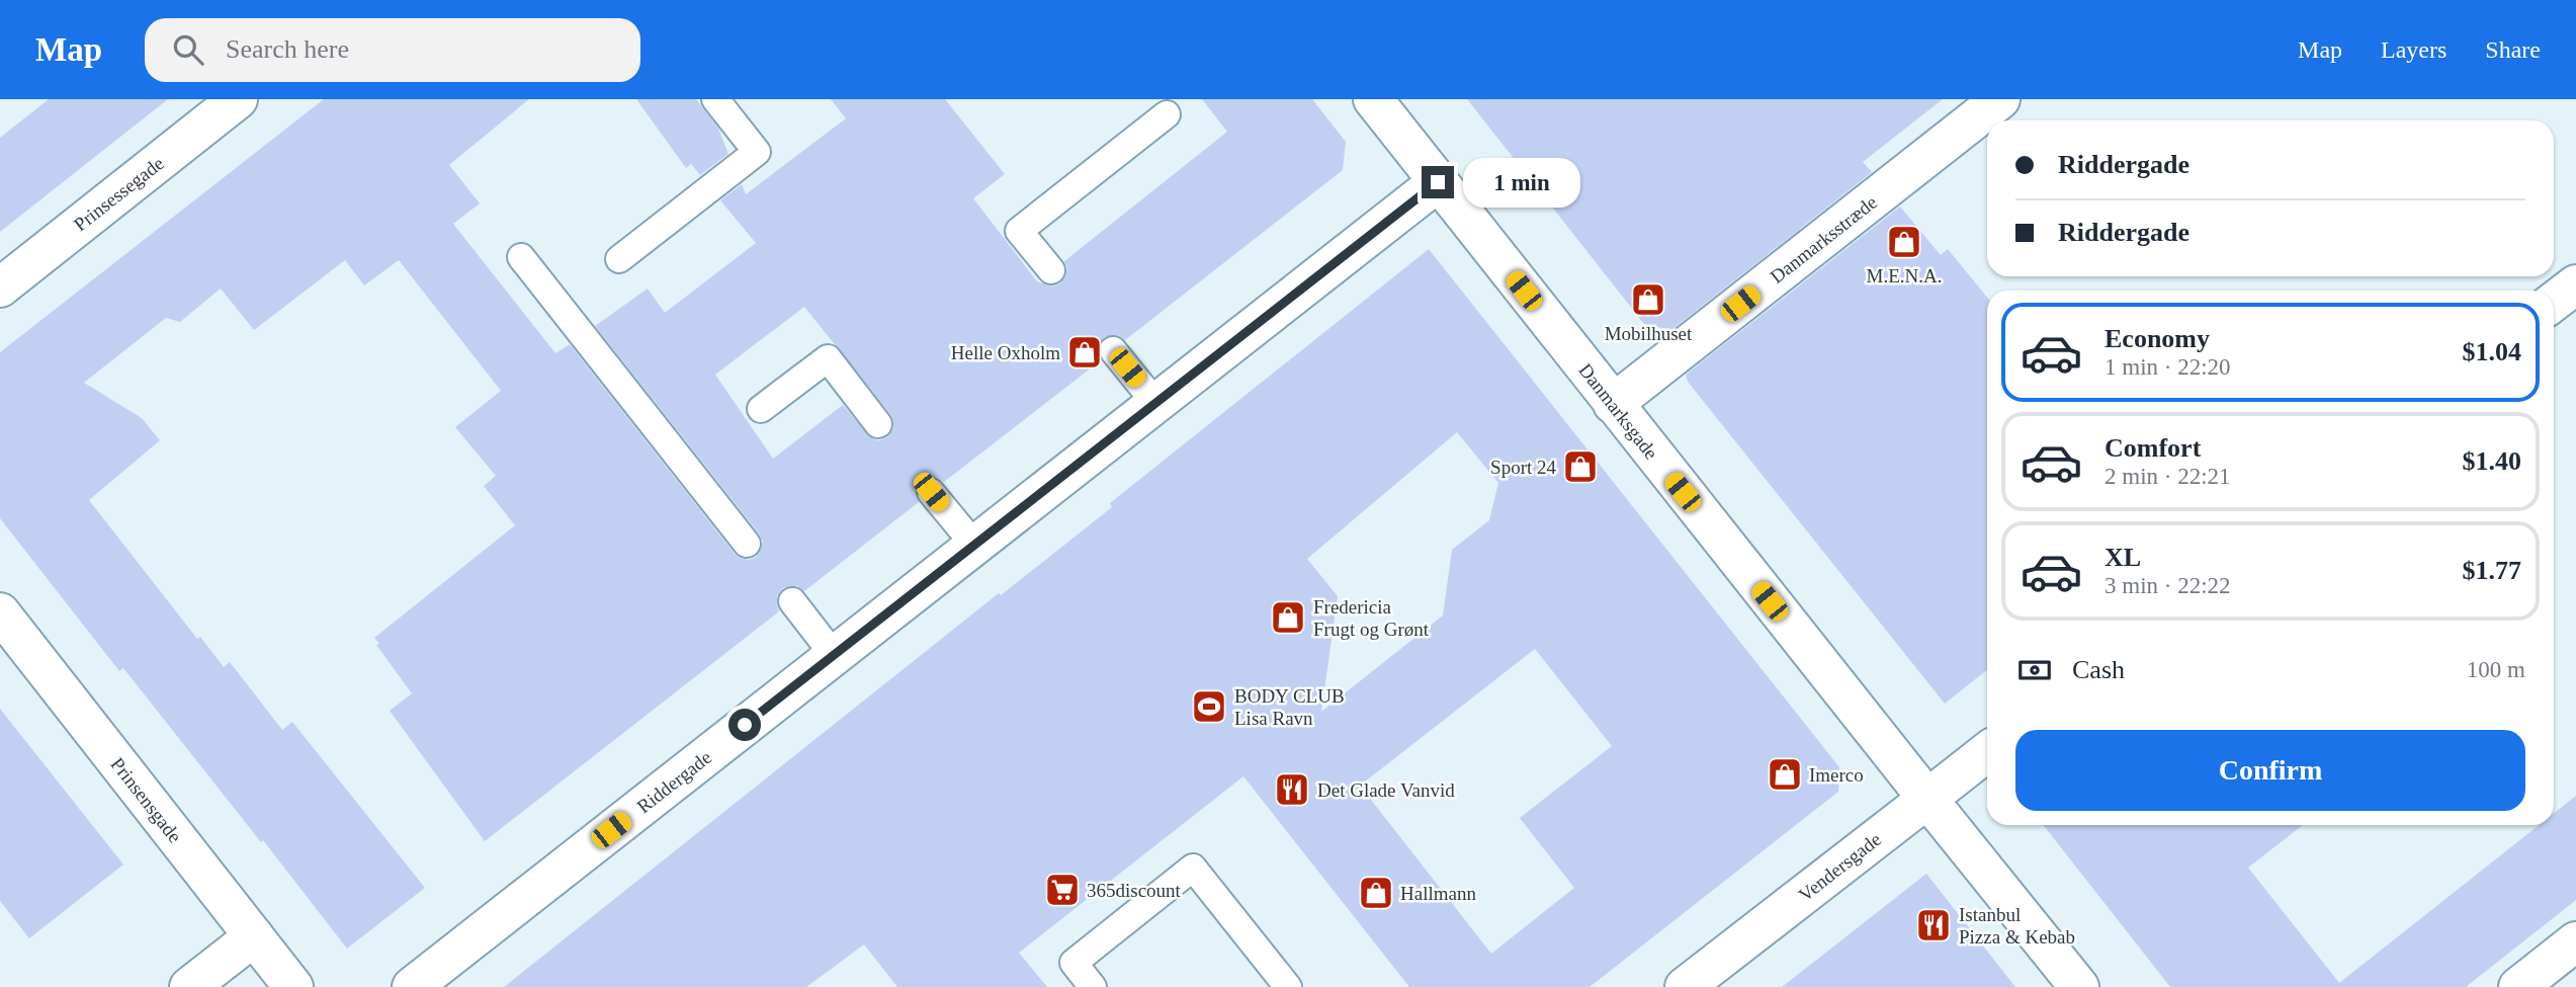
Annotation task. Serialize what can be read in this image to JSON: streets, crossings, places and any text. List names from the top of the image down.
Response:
{
  "streets": {
    "street": [
      "Prinsessegade",
      "Danmarksstræde",
      "Danmarksgade",
      "Riddergade",
      "Prinsensgade",
      "Vendersgade"
    ]
  },
  "crossings": [
    ["Danmarksstræde", "Danmarksgade"],
    ["Danmarksgade", "Riddergade"],
    ["Danmarksgade", "Vendersgade"]
  ],
  "places": {
    "shop": [
      "M.E.N.A.",
      "Mobilhuset",
      "Helle Oxholm",
      "Sport 24",
      "Fredericia Frugt og Grønt",
      "Imerco",
      "Hallmann"
    ],
    "sports": ["BODY CLUB Lisa Ravn"],
    "restaurant": ["Det Glade Vanvid", "Istanbul Pizza & Kebab"],
    "supermarket": ["365discount"]
  },
  "page": {
    "header": "Map",
    "search": "Search here",
    "nav": ["Map", "Layers", "Share"],
    "banner": ["Riddergade", "Riddergade"],
    "bubble": "1 min",
    "list": [
      {
        "name": "Economy",
        "note": "1 min · 22:20",
        "value": "$1.04"
      },
      {
        "name": "Comfort",
        "note": "2 min · 22:21",
        "value": "$1.40"
      },
      {
        "name": "XL",
        "note": "3 min · 22:22",
        "value": "$1.77"
      }
    ],
    "pay": ["Cash", "100 m"],
    "buttons": "Confirm"
  }
}
